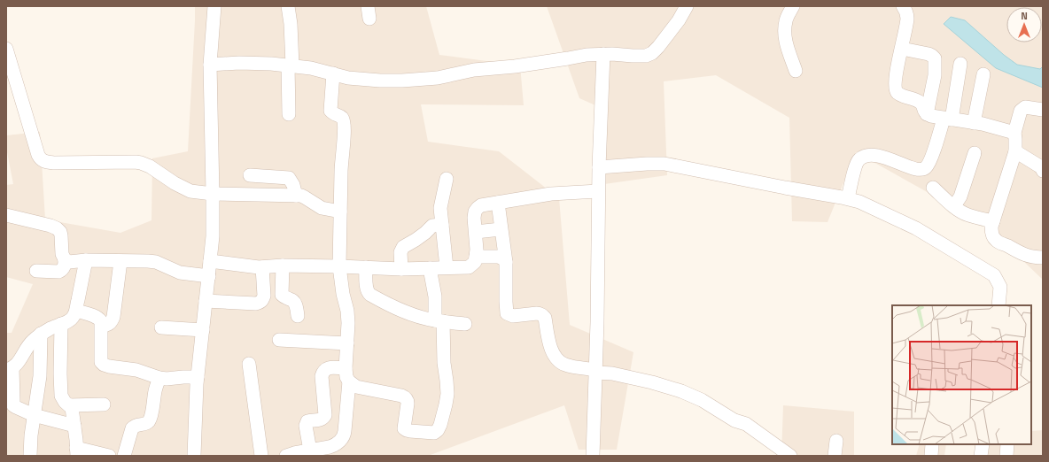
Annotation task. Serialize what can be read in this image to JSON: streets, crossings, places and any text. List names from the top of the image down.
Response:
{
  "north": "top"
}
